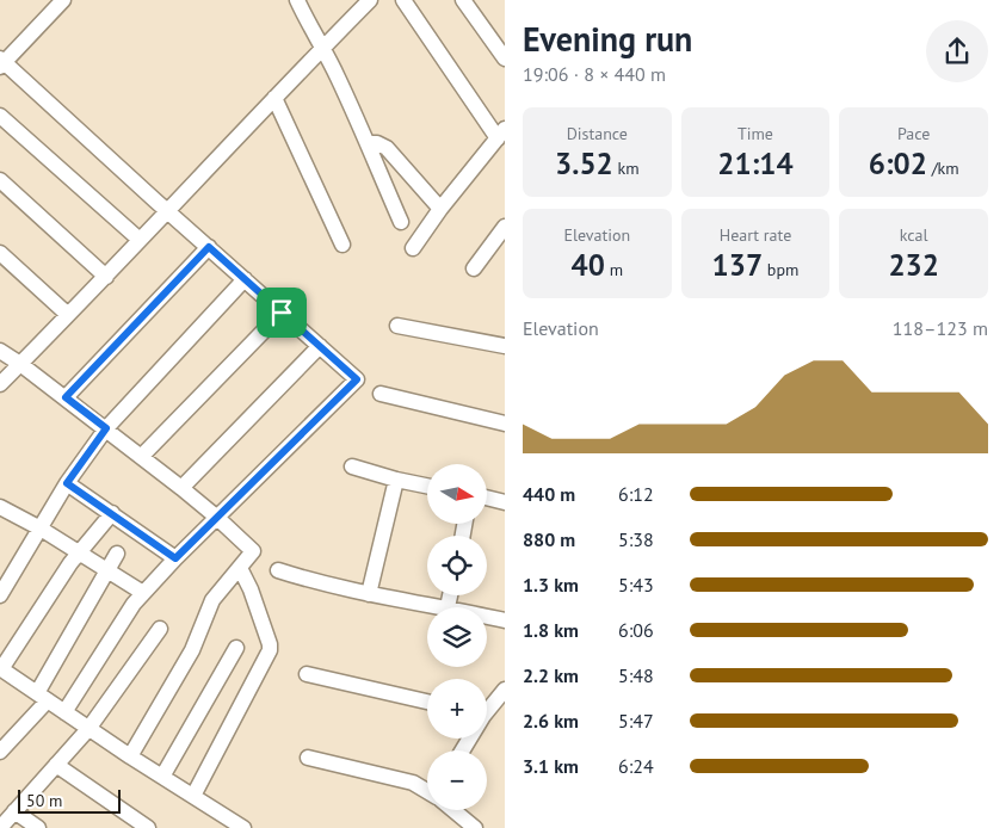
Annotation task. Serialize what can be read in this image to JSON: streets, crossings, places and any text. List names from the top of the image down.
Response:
{
  "scale_bar": "50 m",
  "north": "right",
  "page": {
    "heading": ["Evening run", "19:06 · 8 × 440 m"],
    "stats": [
      ["Distance", "3.52 km"],
      ["Time", "21:14"],
      ["Pace", "6:02 /km"],
      ["Elevation", "40 m"],
      ["Heart rate", "137 bpm"],
      ["kcal", "232"]
    ],
    "chart": ["Elevation", "118–123 m"],
    "map_buttons": ["+", "−"],
    "list": [
      {
        "name": "440 m",
        "note": "6:12"
      },
      {
        "name": "880 m",
        "note": "5:38"
      },
      {
        "name": "1.3 km",
        "note": "5:43"
      },
      {
        "name": "1.8 km",
        "note": "6:06"
      },
      {
        "name": "2.2 km",
        "note": "5:48"
      },
      {
        "name": "2.6 km",
        "note": "5:47"
      },
      {
        "name": "3.1 km",
        "note": "6:24"
      }
    ],
    "scale": "50 m"
  }
}
